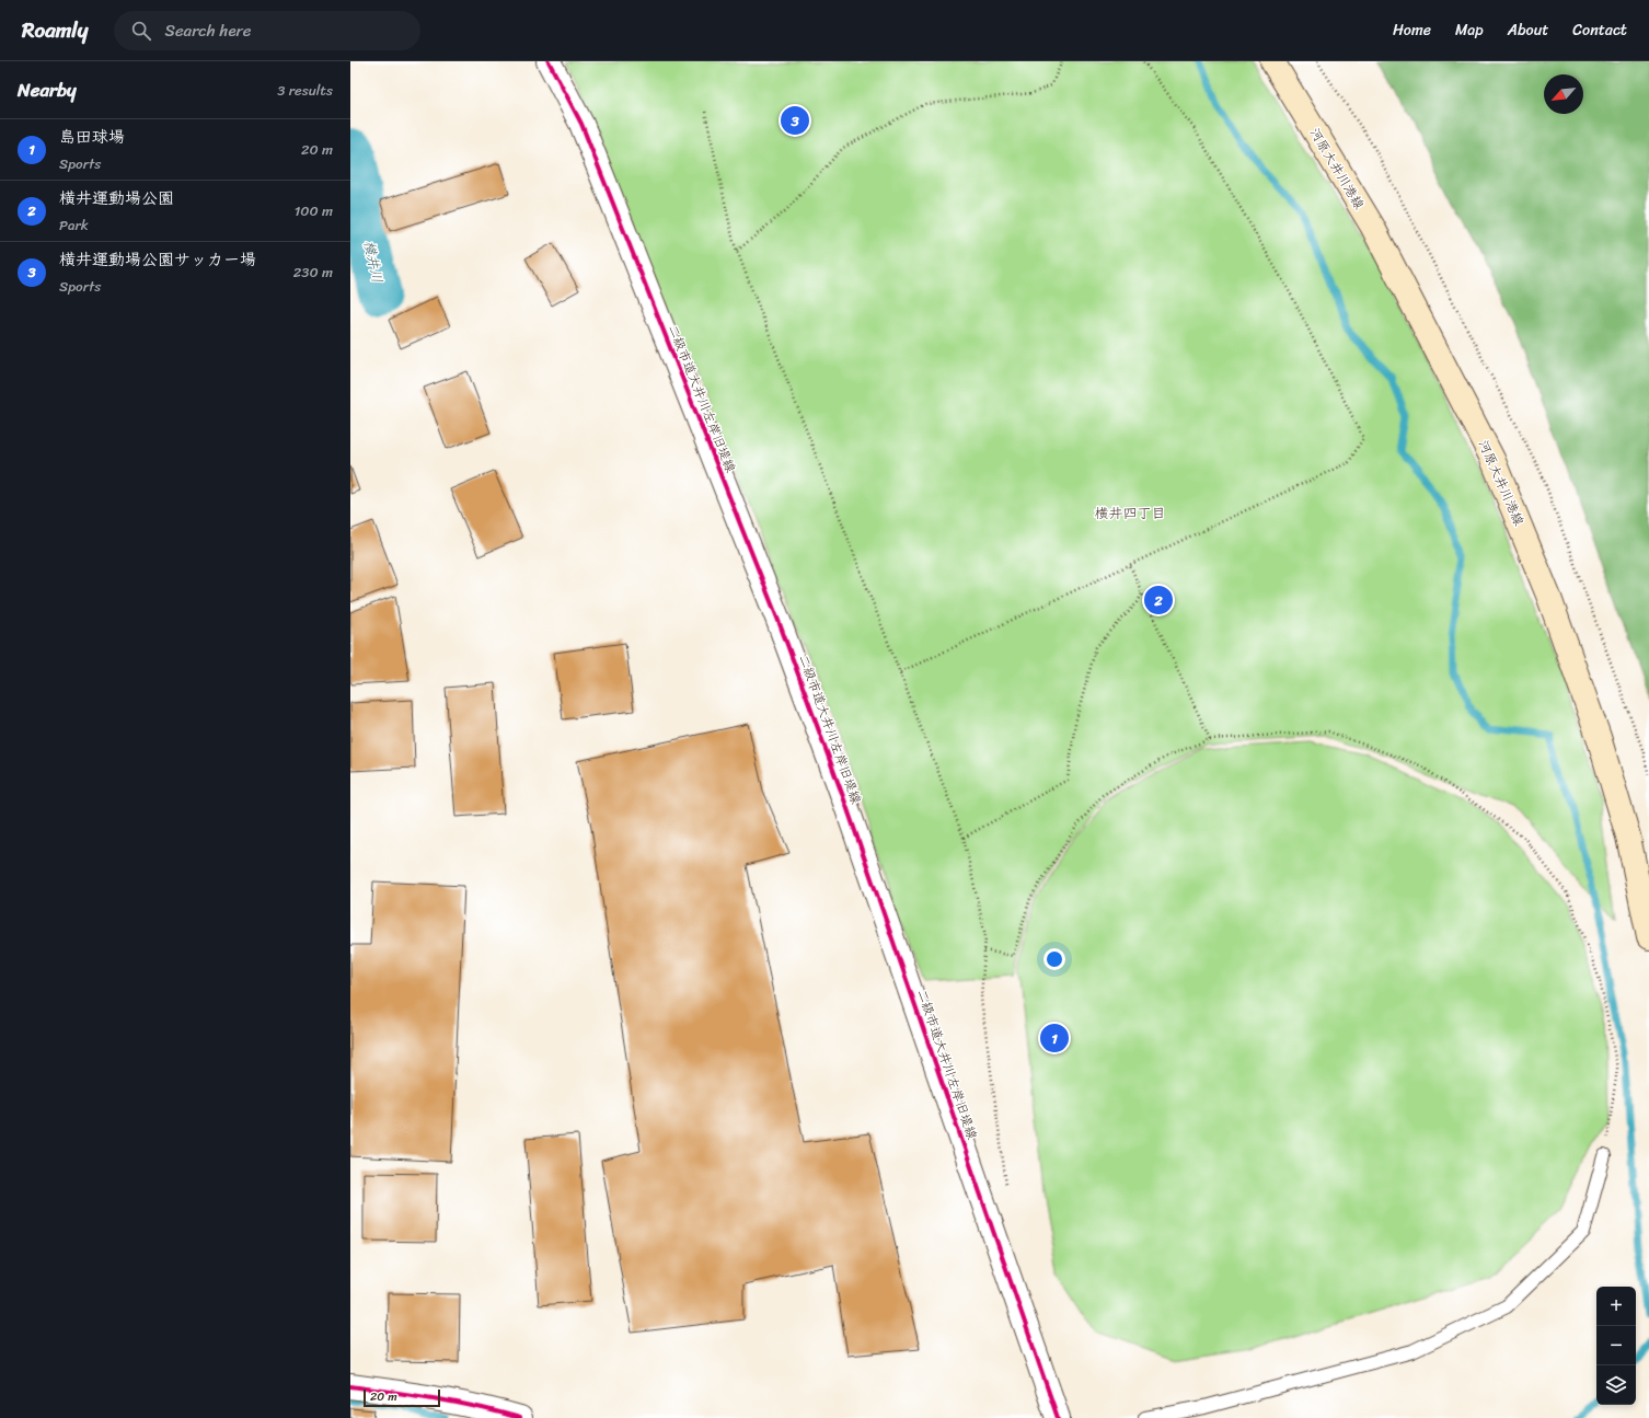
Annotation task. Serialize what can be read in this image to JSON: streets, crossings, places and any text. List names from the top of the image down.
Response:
{
  "streets": {
    "main road": ["河原大井川港線"],
    "street": ["二級市道大井川左岸旧堤線"]
  },
  "districts": ["横井四丁目"],
  "water": ["横井川"],
  "scale_bar": "20 m",
  "north": "bottom left",
  "page": {
    "header": "Roamly",
    "search": "Search here",
    "nav": [
      "Home",
      "Map",
      "About",
      "Contact"
    ],
    "heading": ["Nearby", "3 results"],
    "pins": ["3", "2", "1"],
    "list": [
      {
        "mark": "1",
        "name": "島田球場",
        "note": "Sports",
        "value": "20 m"
      },
      {
        "mark": "2",
        "name": "横井運動場公園",
        "note": "Park",
        "value": "100 m"
      },
      {
        "mark": "3",
        "name": "横井運動場公園サッカー場",
        "note": "Sports",
        "value": "230 m"
      }
    ],
    "map_buttons": ["+", "−"],
    "scale": "20 m"
  }
}
